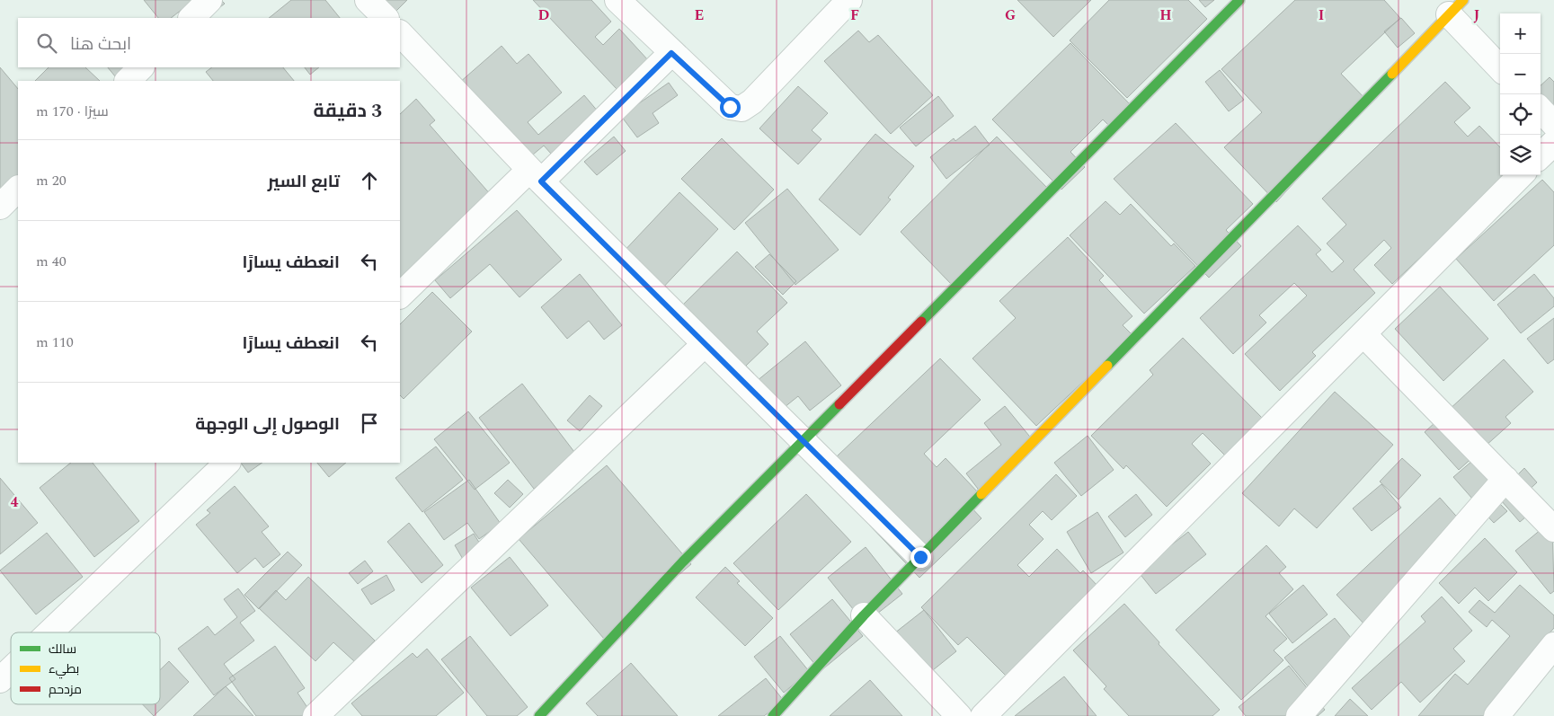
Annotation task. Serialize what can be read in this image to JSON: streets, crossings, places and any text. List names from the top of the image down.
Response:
{
  "legend": ["سالك", "بطيء", "مزدحم"],
  "page": {
    "map_buttons": ["+", "−"],
    "search": "ابحث هنا",
    "heading": ["3 دقيقة", "سيرًا · 170 m"],
    "list": [
      ["تابع السير", "20 m"],
      ["انعطف يسارًا", "40 m"],
      ["انعطف يسارًا", "110 m"],
      "الوصول إلى الوجهة"
    ]
  },
  "grid": {
    "columns": [
      "D",
      "E",
      "F",
      "G",
      "H",
      "I",
      "J"
    ],
    "rows": ["4"]
  }
}
